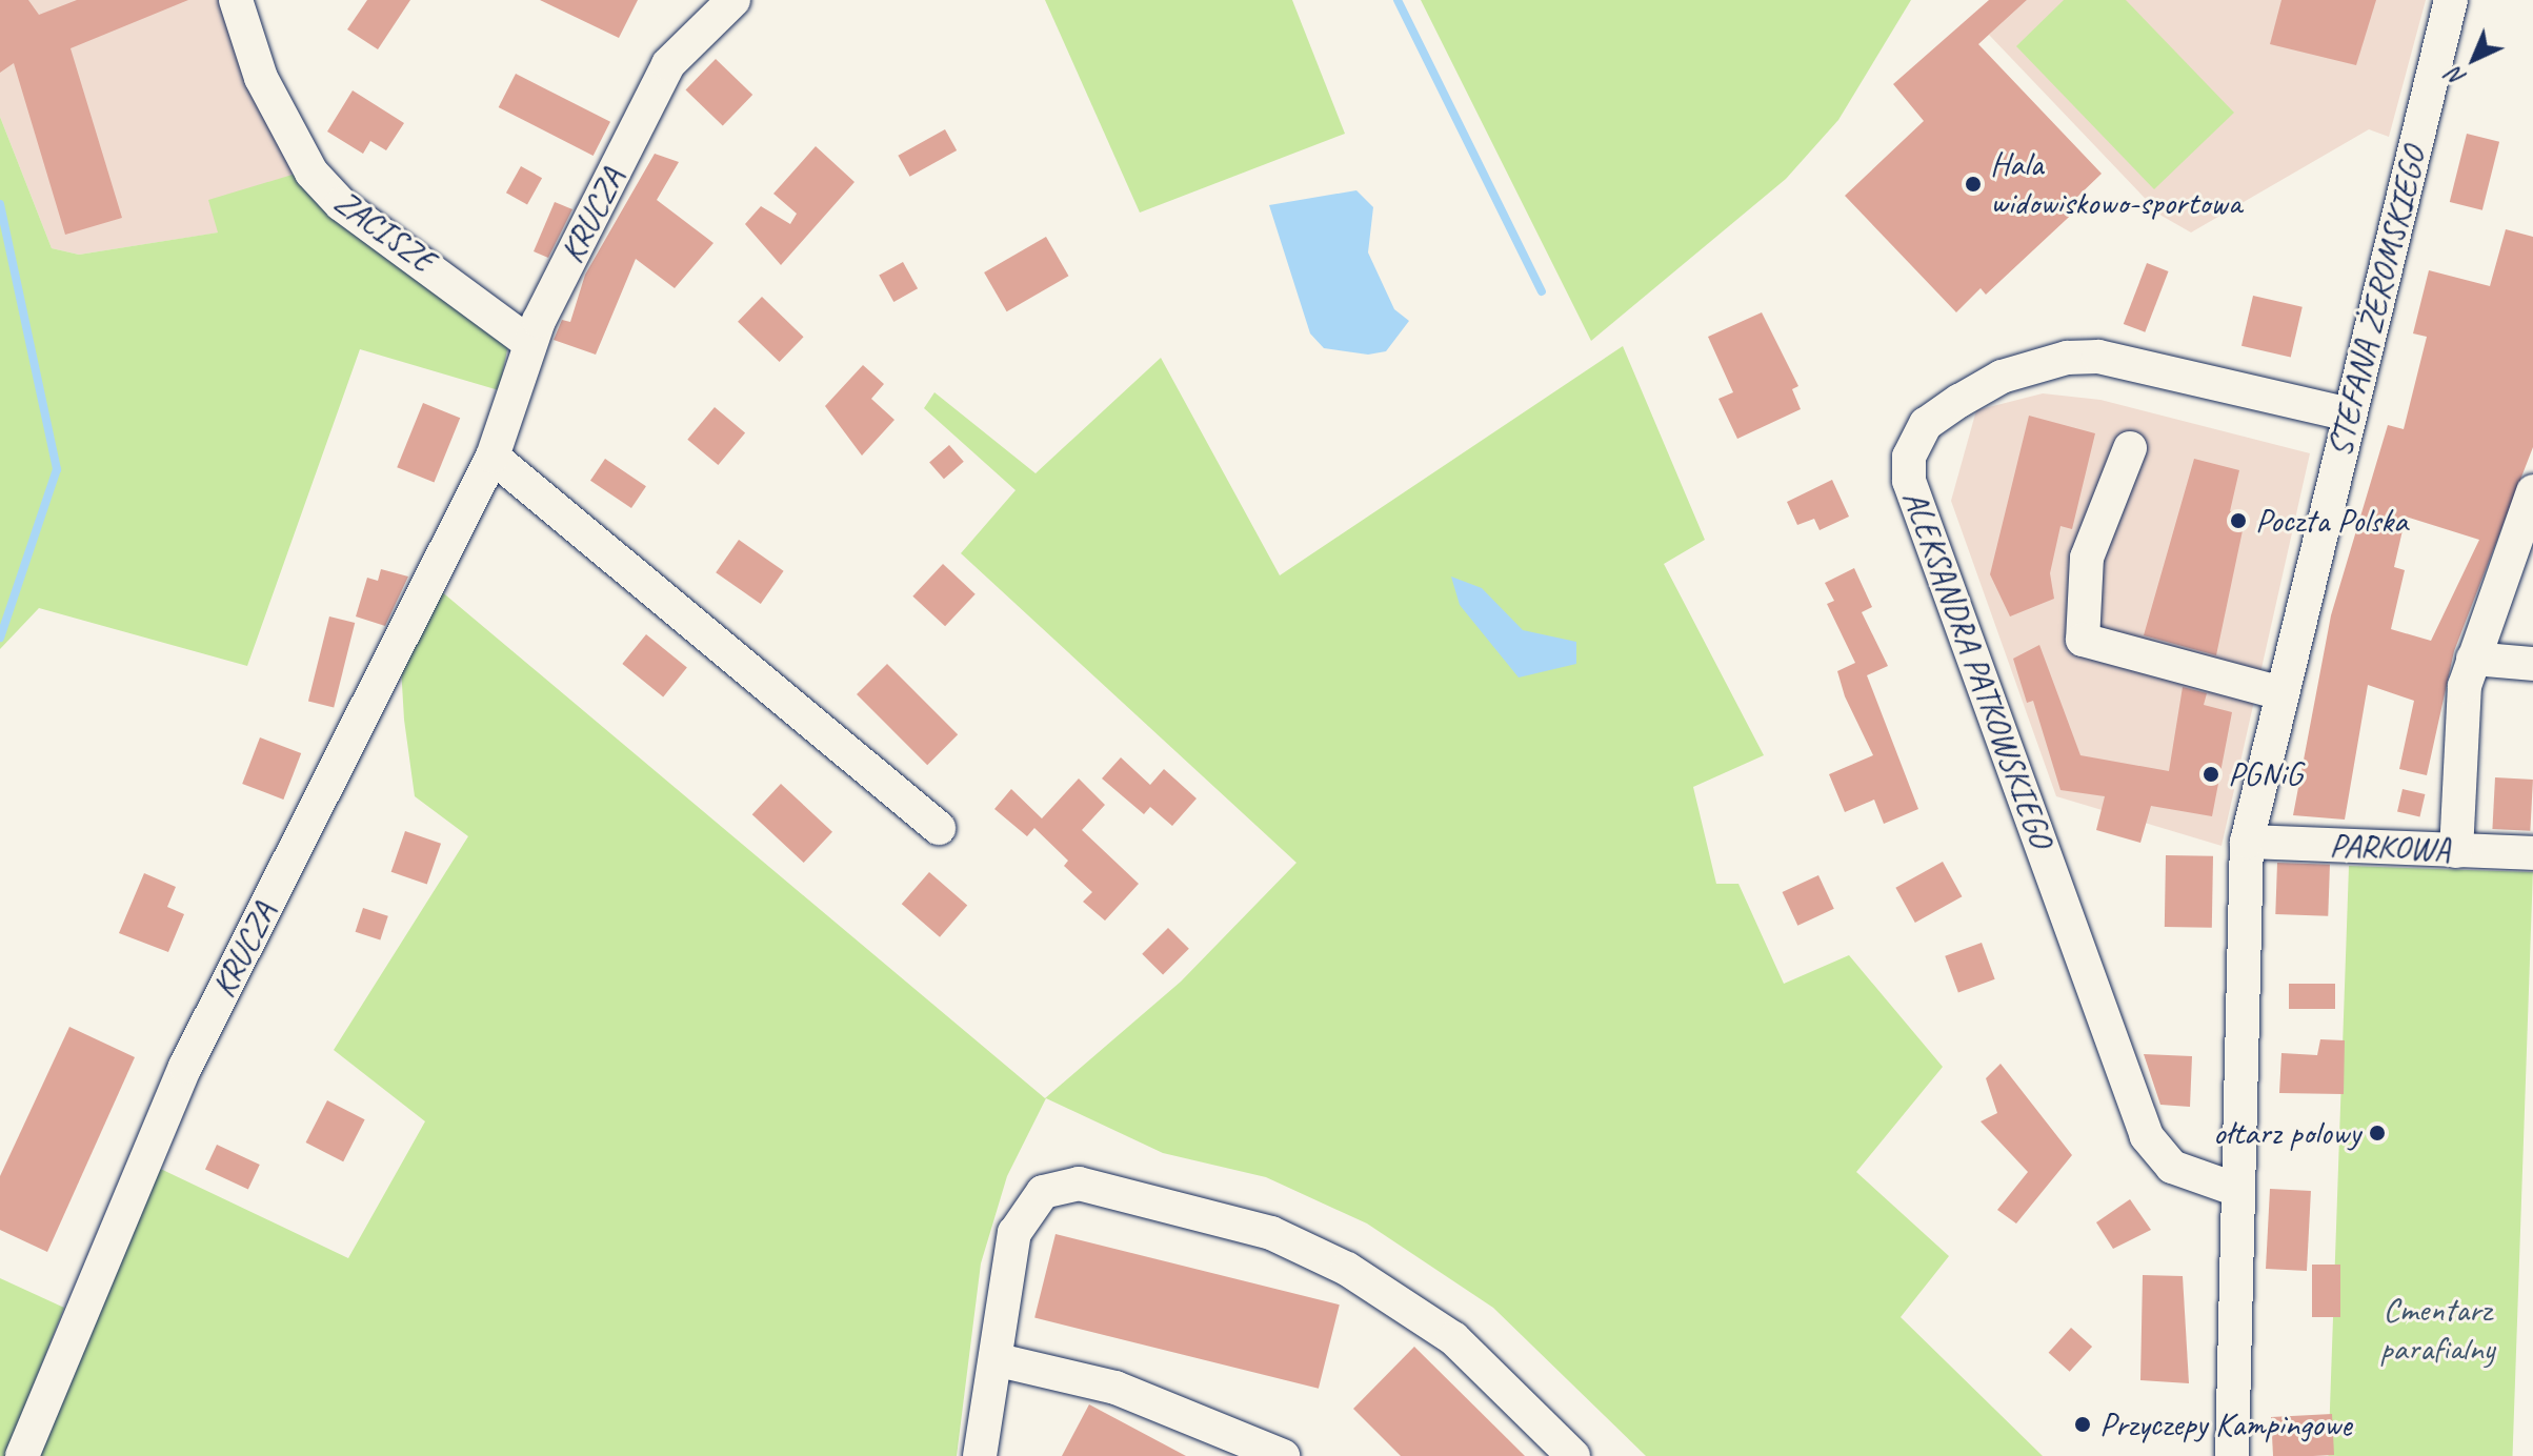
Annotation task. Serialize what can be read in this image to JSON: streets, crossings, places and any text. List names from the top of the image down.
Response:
{
  "streets": {
    "street": [
      "KRUCZA",
      "ZACISZE",
      "STEFANA ŻEROMSKIEGO",
      "ALEKSANDRA PATKOWSKIEGO",
      "PARKOWA"
    ]
  },
  "crossings": [
    ["KRUCZA", "ZACISZE"],
    ["STEFANA ŻEROMSKIEGO", "ALEKSANDRA PATKOWSKIEGO"],
    ["STEFANA ŻEROMSKIEGO", "PARKOWA"]
  ],
  "parks": ["Cmentarz parafialny"],
  "places": [
    "Hala widowiskowo-sportowa",
    "Poczta Polska",
    "PGNiG",
    "ołtarz polowy",
    "Przyczepy Kampingowe"
  ],
  "north": "bottom left"
}
